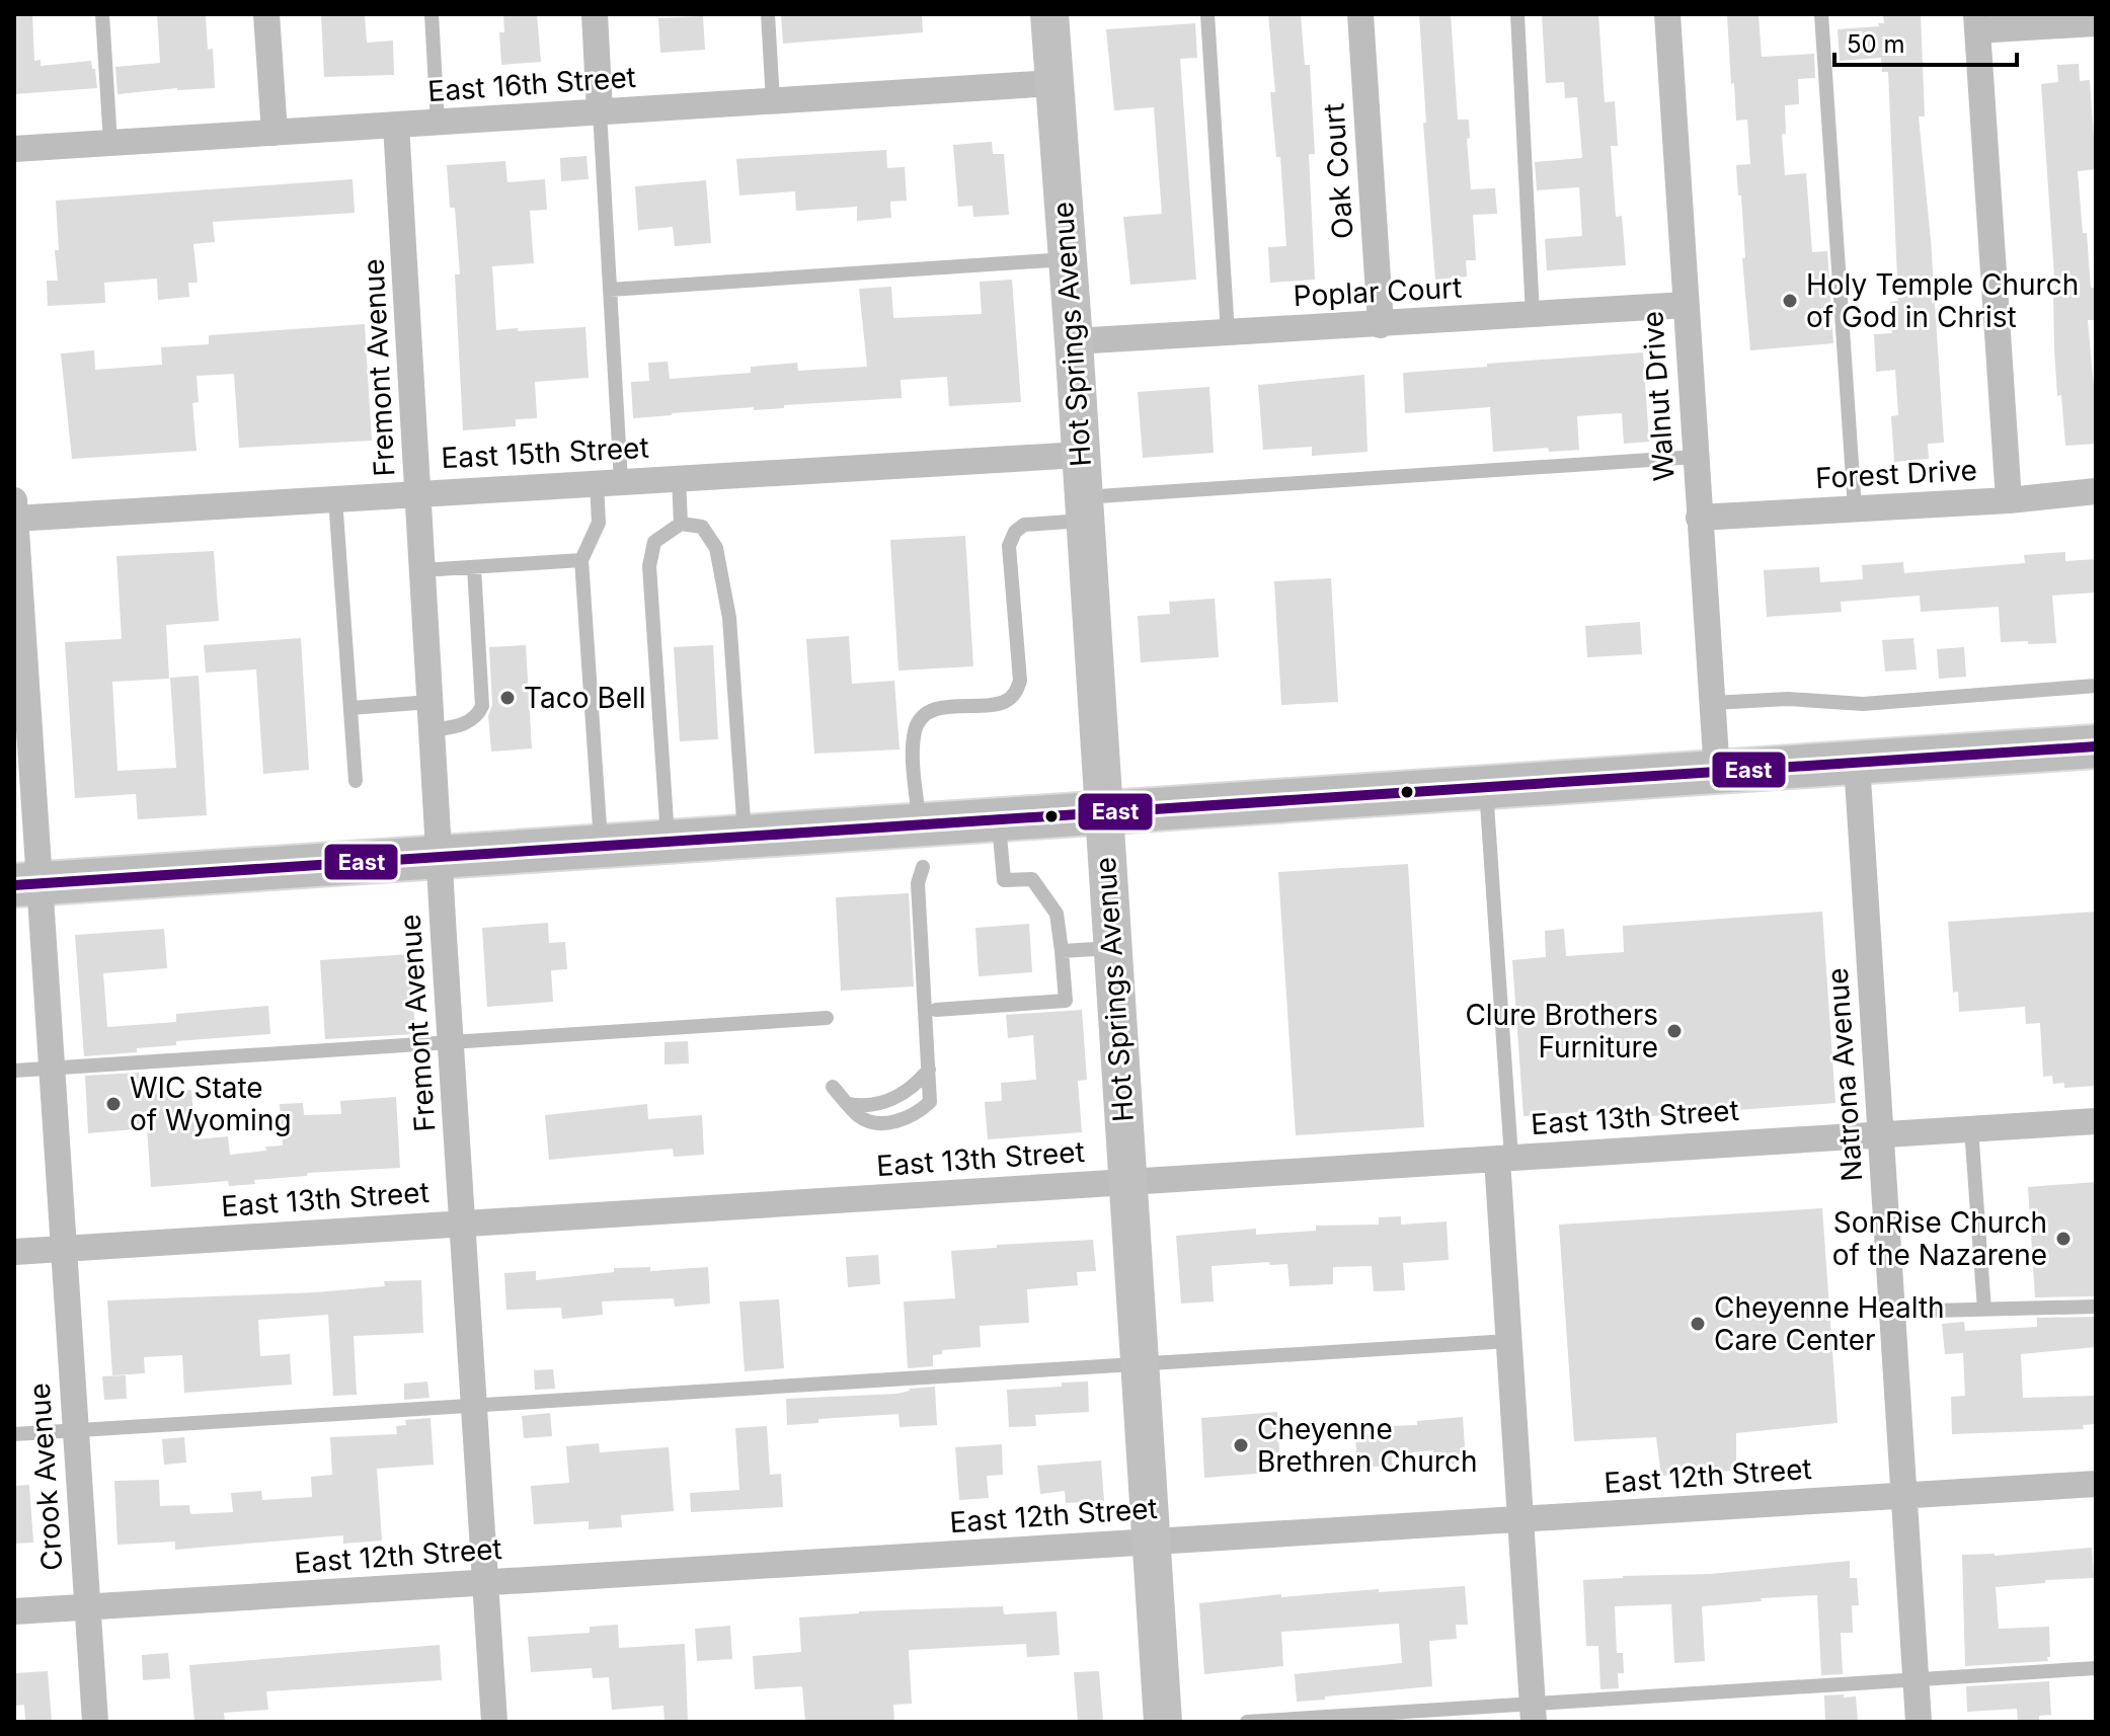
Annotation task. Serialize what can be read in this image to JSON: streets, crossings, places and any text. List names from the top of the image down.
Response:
{
  "streets": {
    "street": [
      "East 16th Street",
      "Oak Court",
      "Poplar Court",
      "Hot Springs Avenue",
      "Fremont Avenue",
      "Walnut Drive",
      "East 15th Street",
      "Forest Drive",
      "Natrona Avenue",
      "East 13th Street",
      "East 12th Street",
      "Crook Avenue"
    ]
  },
  "crossings": [
    ["East 16th Street", "Hot Springs Avenue"],
    ["East 16th Street", "Fremont Avenue"],
    ["Oak Court", "Poplar Court"],
    ["Poplar Court", "Hot Springs Avenue"],
    ["Poplar Court", "Walnut Drive"],
    ["Hot Springs Avenue", "East 15th Street"],
    ["Hot Springs Avenue", "East 13th Street"],
    ["Hot Springs Avenue", "East 12th Street"],
    ["Fremont Avenue", "East 15th Street"],
    ["Fremont Avenue", "East 13th Street"],
    ["Fremont Avenue", "East 12th Street"],
    ["Walnut Drive", "Forest Drive"],
    ["East 15th Street", "Crook Avenue"],
    ["Natrona Avenue", "East 13th Street"],
    ["Natrona Avenue", "East 12th Street"],
    ["East 13th Street", "Crook Avenue"],
    ["East 12th Street", "Crook Avenue"]
  ],
  "places": [
    "Holy Temple Church of God in Christ",
    "Taco Bell",
    "Clure Brothers Furniture",
    "WIC State of Wyoming",
    "SonRise Church of the Nazarene",
    "Cheyenne Health Care Center",
    "Cheyenne Brethren Church"
  ],
  "lines": ["transit line East"],
  "scale_bar": "50 m"
}
